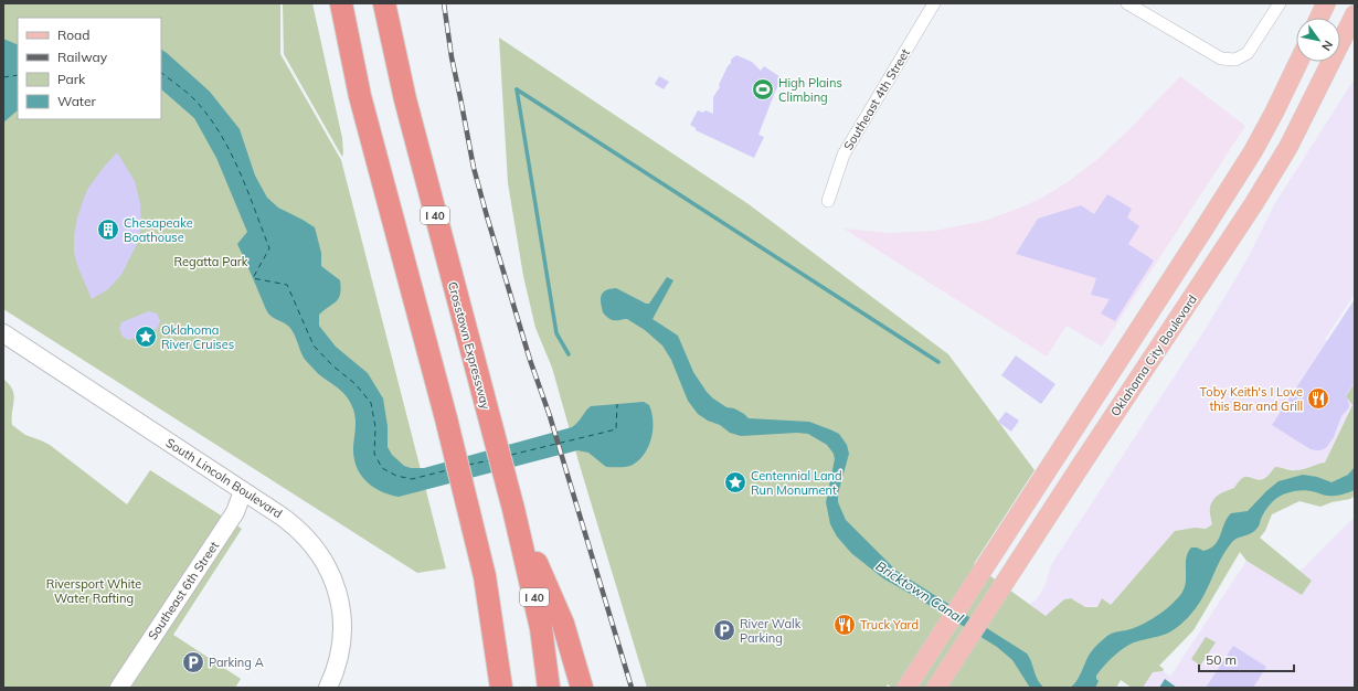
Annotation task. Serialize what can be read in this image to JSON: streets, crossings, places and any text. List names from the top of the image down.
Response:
{
  "streets": {
    "highway": ["I 40", "Crosstown Expressway"],
    "main road": ["Oklahoma City Boulevard", "South Lincoln Boulevard", "Southeast 6th Street"],
    "street": ["Southeast 4th Street"]
  },
  "crossings": [
    ["South Lincoln Boulevard", "Southeast 6th Street"]
  ],
  "water": ["Bricktown Canal"],
  "parks": ["Regatta Park", "Riversport White Water Rafting"],
  "places": {
    "sports": ["High Plains Climbing"],
    "building": ["Chesapeake Boathouse"],
    "place": ["Oklahoma River Cruises", "Centennial Land Run Monument"],
    "restaurant": ["Toby Keith's I Love this Bar and Grill", "Truck Yard"],
    "parking": ["River Walk Parking", "Parking A"]
  },
  "legend": [
    "Road",
    "Railway",
    "Park",
    "Water"
  ],
  "scale_bar": "50 m",
  "north": "bottom right"
}
